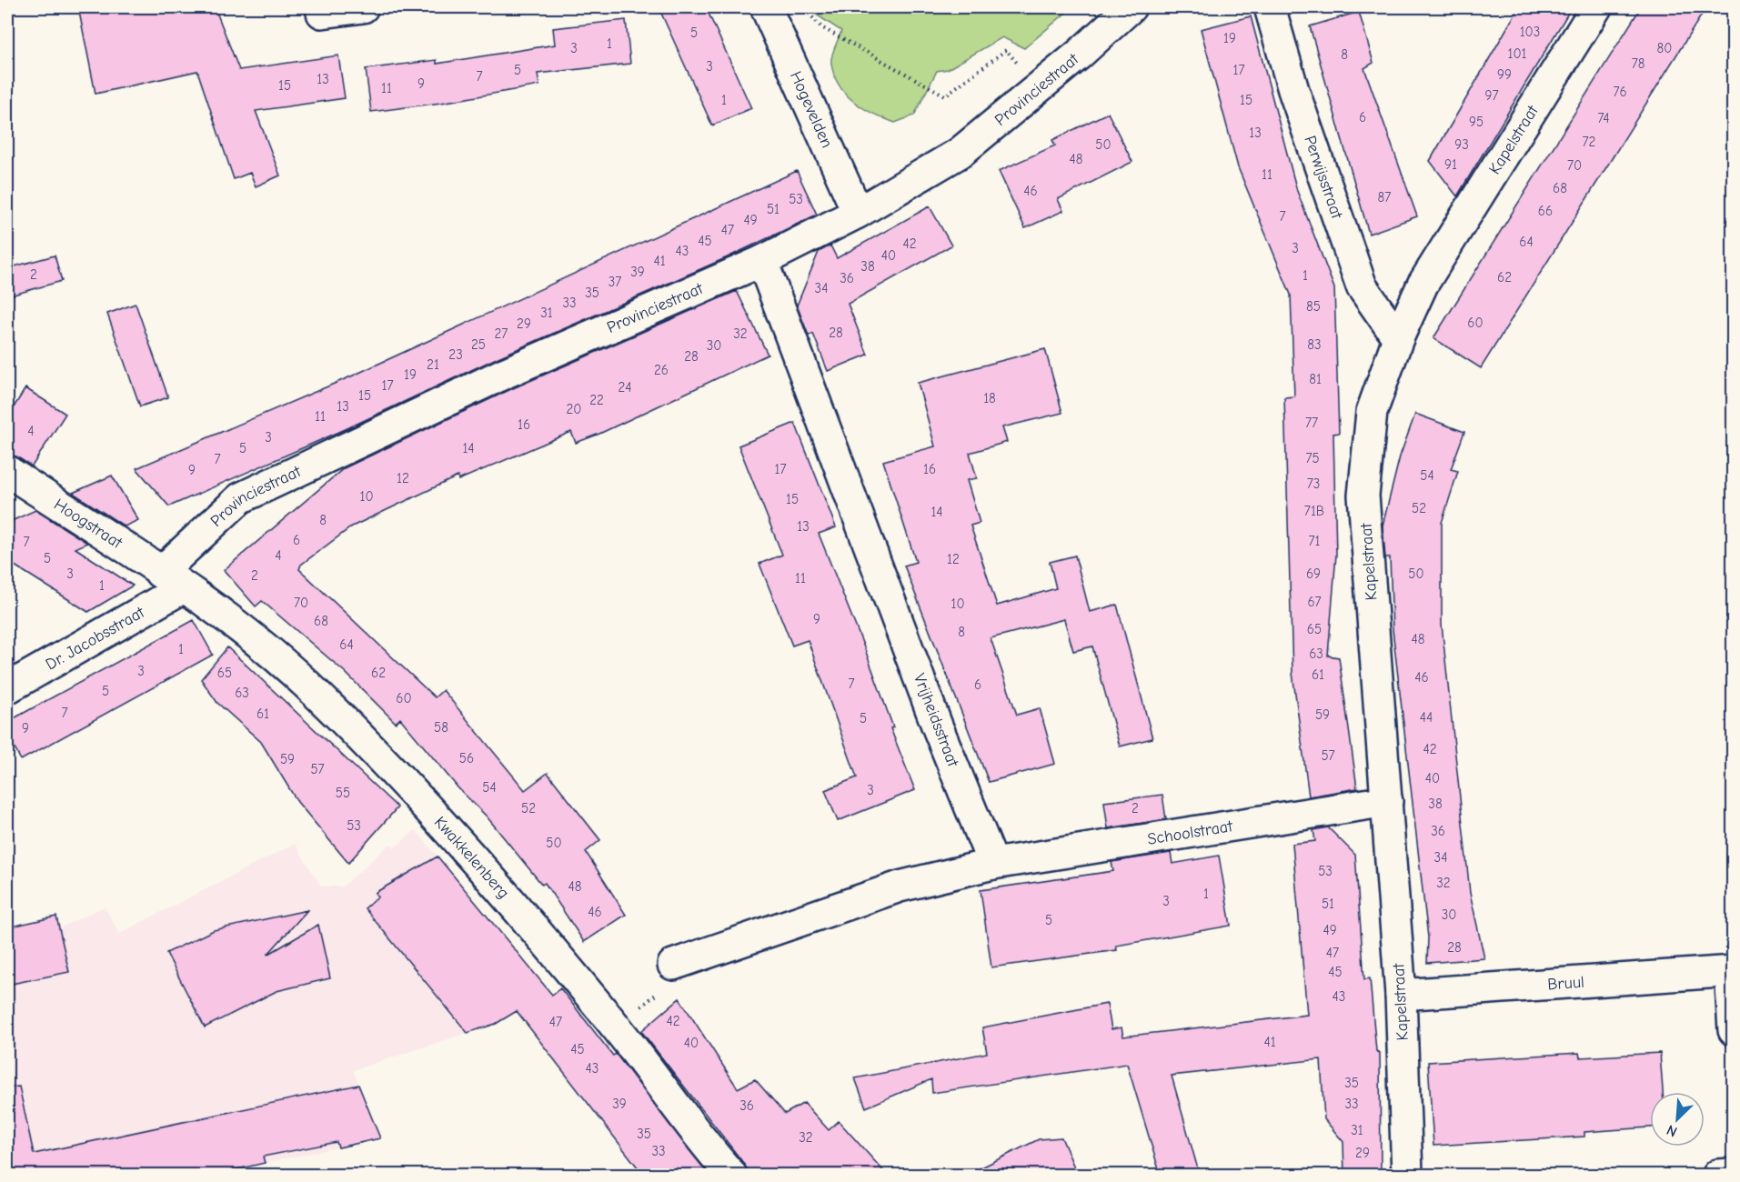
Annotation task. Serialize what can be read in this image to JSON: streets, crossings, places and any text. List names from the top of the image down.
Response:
{
  "streets": {
    "street": [
      "Provinciestraat",
      "Hogevelden",
      "Kapelstraat",
      "Perwijsstraat",
      "Hoogstraat",
      "Dr. Jacobsstraat",
      "Vrijheidsstraat",
      "Schoolstraat",
      "Kwakkelenberg",
      "Bruul"
    ]
  },
  "crossings": [
    ["Provinciestraat", "Hogevelden"],
    ["Provinciestraat", "Hoogstraat"],
    ["Provinciestraat", "Dr. Jacobsstraat"],
    ["Provinciestraat", "Vrijheidsstraat"],
    ["Provinciestraat", "Kwakkelenberg"],
    ["Kapelstraat", "Perwijsstraat"],
    ["Kapelstraat", "Schoolstraat"],
    ["Kapelstraat", "Bruul"],
    ["Hoogstraat", "Dr. Jacobsstraat"],
    ["Hoogstraat", "Kwakkelenberg"],
    ["Dr. Jacobsstraat", "Kwakkelenberg"],
    ["Vrijheidsstraat", "Schoolstraat"]
  ],
  "house_numbers": [
    "103",
    "5",
    "19",
    "1",
    "3",
    "80",
    "101",
    "8",
    "78",
    "3",
    "5",
    "17",
    "99",
    "7",
    "13",
    "9",
    "15",
    "11",
    "76",
    "97",
    "1",
    "15",
    "6",
    "74",
    "95",
    "13",
    "72",
    "50",
    "93",
    "48",
    "91",
    "70",
    "11",
    "68",
    "46",
    "87",
    "53",
    "51",
    "66",
    "7",
    "49",
    "47",
    "45",
    "64",
    "42",
    "3",
    "43",
    "40",
    "41",
    "38",
    "39",
    "2",
    "1",
    "62",
    "36",
    "37",
    "34",
    "35",
    "33",
    "85",
    "31",
    "60",
    "29",
    "28",
    "27",
    "32",
    "25",
    "83",
    "30",
    "23",
    "28",
    "21",
    "26",
    "19",
    "81",
    "17",
    "24",
    "15",
    "18",
    "22",
    "13",
    "20",
    "11",
    "77",
    "16",
    "4",
    "3",
    "5",
    "14",
    "75",
    "7",
    "17",
    "16",
    "9",
    "54",
    "12",
    "73",
    "10",
    "15",
    "52",
    "71B",
    "14",
    "8",
    "13",
    "6",
    "71",
    "7",
    "4",
    "5",
    "12",
    "3",
    "69",
    "50",
    "2",
    "11",
    "1",
    "67",
    "70",
    "10",
    "9",
    "68",
    "65",
    "8",
    "48",
    "64",
    "1",
    "63",
    "3",
    "65",
    "62",
    "61",
    "46",
    "7",
    "6",
    "5",
    "63",
    "60",
    "7",
    "61",
    "59",
    "44",
    "5",
    "58",
    "9",
    "42",
    "57",
    "56",
    "59",
    "57",
    "40",
    "54",
    "3",
    "55",
    "38",
    "52",
    "2",
    "53",
    "36",
    "50",
    "34",
    "53",
    "32",
    "48",
    "1",
    "3",
    "51",
    "46",
    "30",
    "5",
    "49",
    "28",
    "47",
    "45",
    "43",
    "42",
    "47",
    "41",
    "40",
    "45",
    "43",
    "35",
    "39",
    "33",
    "36",
    "31",
    "35",
    "32",
    "33",
    "29"
  ],
  "north": "bottom left"
}
